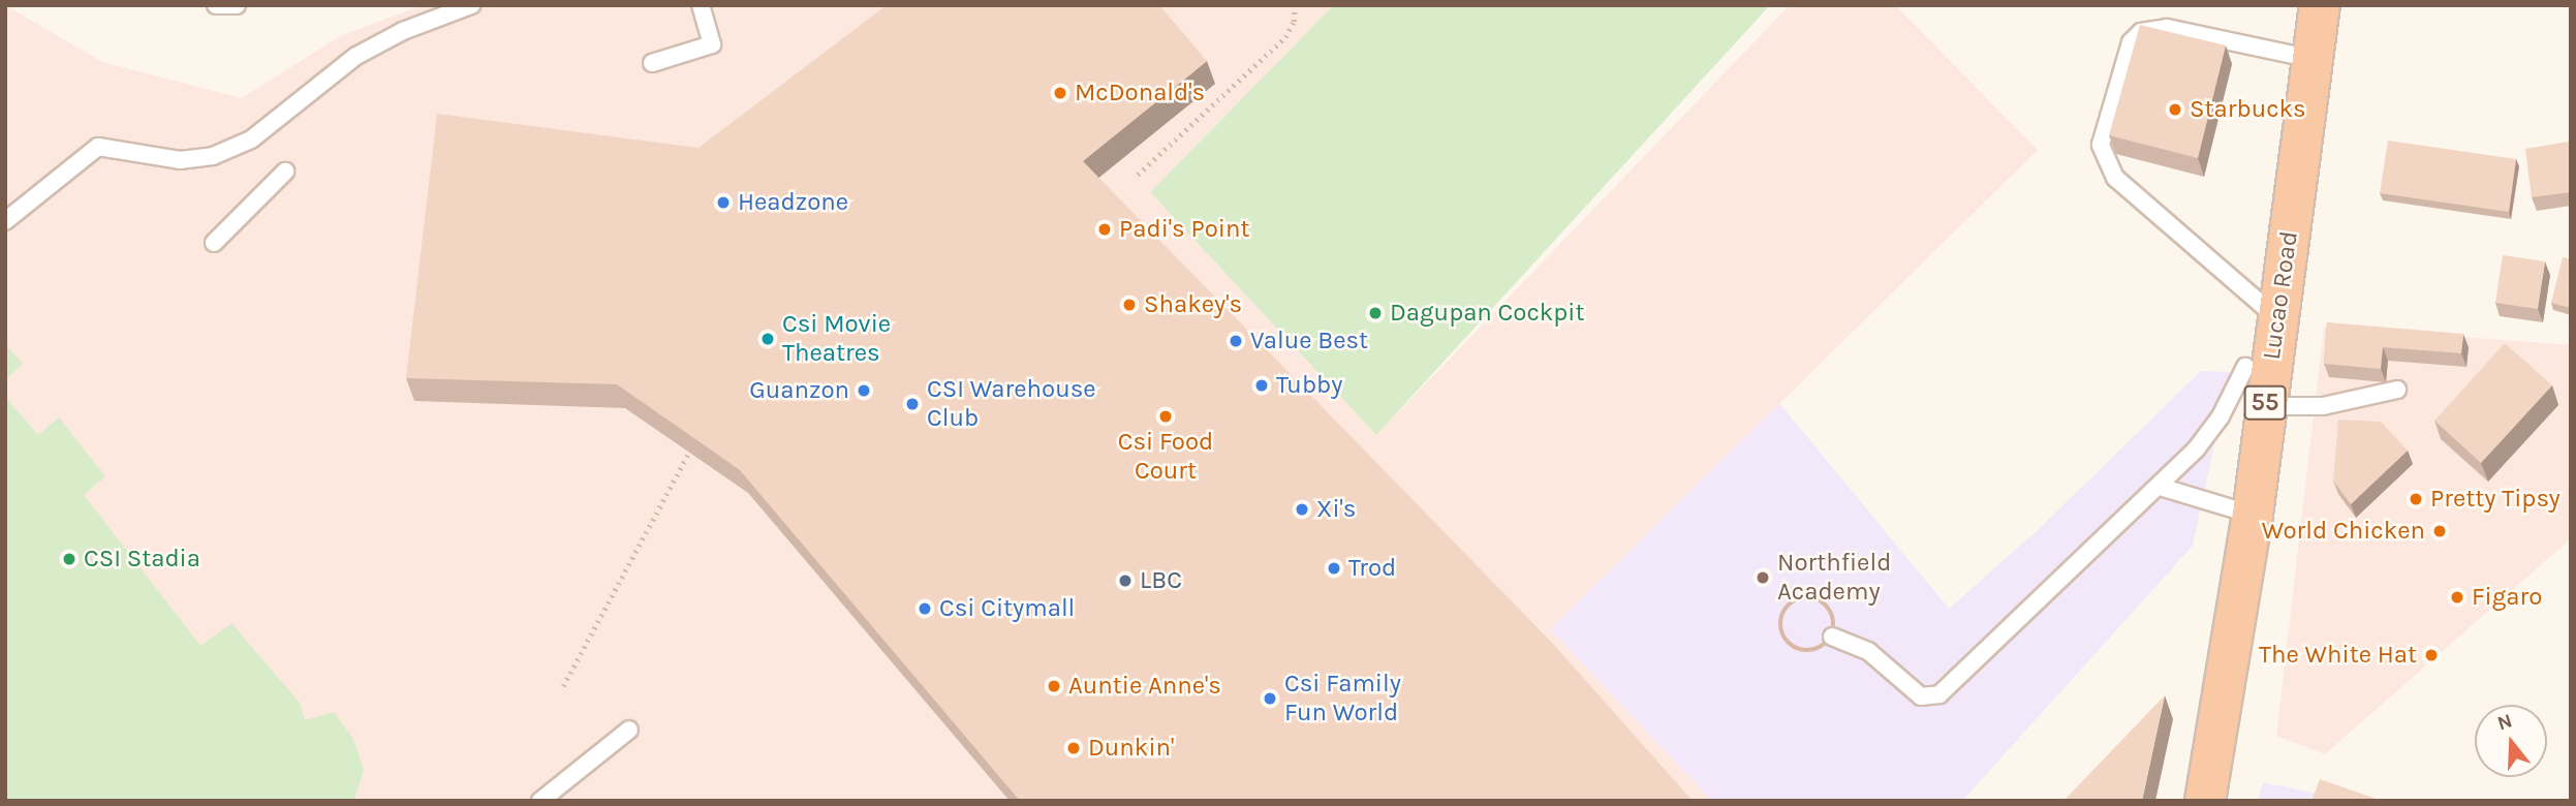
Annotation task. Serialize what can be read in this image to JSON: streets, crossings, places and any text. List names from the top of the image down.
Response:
{
  "streets": {
    "highway": ["Lucao Road", "55"]
  },
  "places": [
    "McDonald's",
    "Starbucks",
    "Headzone",
    "Padi's Point",
    "Shakey's",
    "Dagupan Cockpit",
    "Csi Movie Theatres",
    "Value Best",
    "Tubby",
    "Guanzon",
    "CSI Warehouse Club",
    "Csi Food Court",
    "Pretty Tipsy",
    "Xi's",
    "World Chicken",
    "CSI Stadia",
    "Trod",
    "Northfield Academy",
    "LBC",
    "Figaro",
    "Csi Citymall",
    "The White Hat",
    "Auntie Anne's",
    "Csi Family Fun World",
    "Dunkin'"
  ],
  "north": "top"
}
